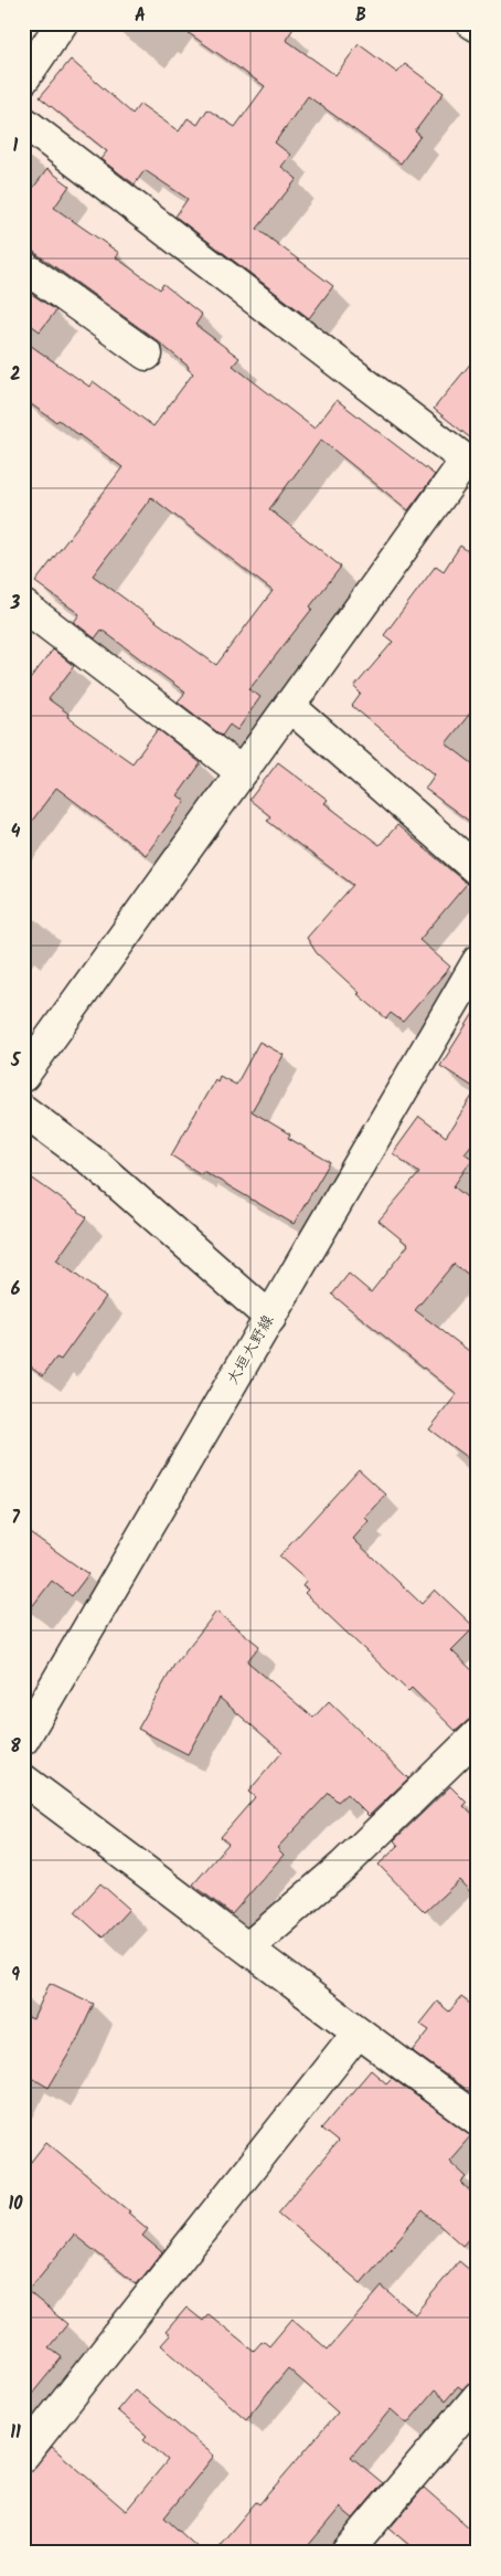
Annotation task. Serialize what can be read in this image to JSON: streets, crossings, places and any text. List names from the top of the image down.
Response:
{
  "streets": {
    "street": ["大垣大野線"]
  },
  "grid": {
    "columns": ["A", "B"],
    "rows": [
      "1",
      "2",
      "3",
      "4",
      "5",
      "6",
      "7",
      "8",
      "9",
      "10",
      "11"
    ]
  }
}
